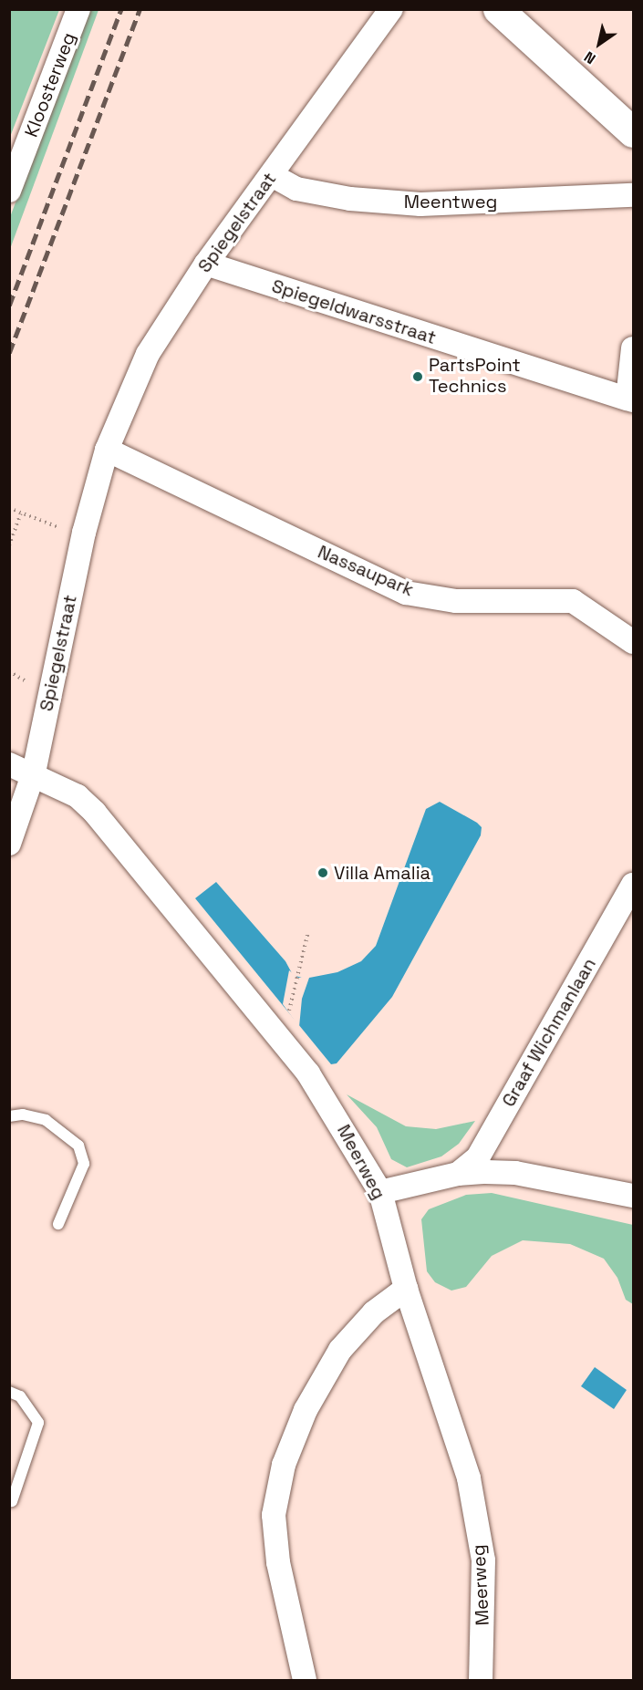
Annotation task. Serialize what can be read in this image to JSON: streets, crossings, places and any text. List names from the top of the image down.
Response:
{
  "streets": {
    "street": [
      "Kloosterweg",
      "Meentweg",
      "Spiegelstraat",
      "Spiegeldwarsstraat",
      "Nassaupark",
      "Graaf Wichmanlaan",
      "Meerweg"
    ]
  },
  "crossings": [
    ["Meentweg", "Spiegelstraat"],
    ["Spiegelstraat", "Spiegeldwarsstraat"],
    ["Spiegelstraat", "Nassaupark"],
    ["Spiegelstraat", "Meerweg"]
  ],
  "places": ["PartsPoint Technics", "Villa Amalia"],
  "north": "bottom left"
}
